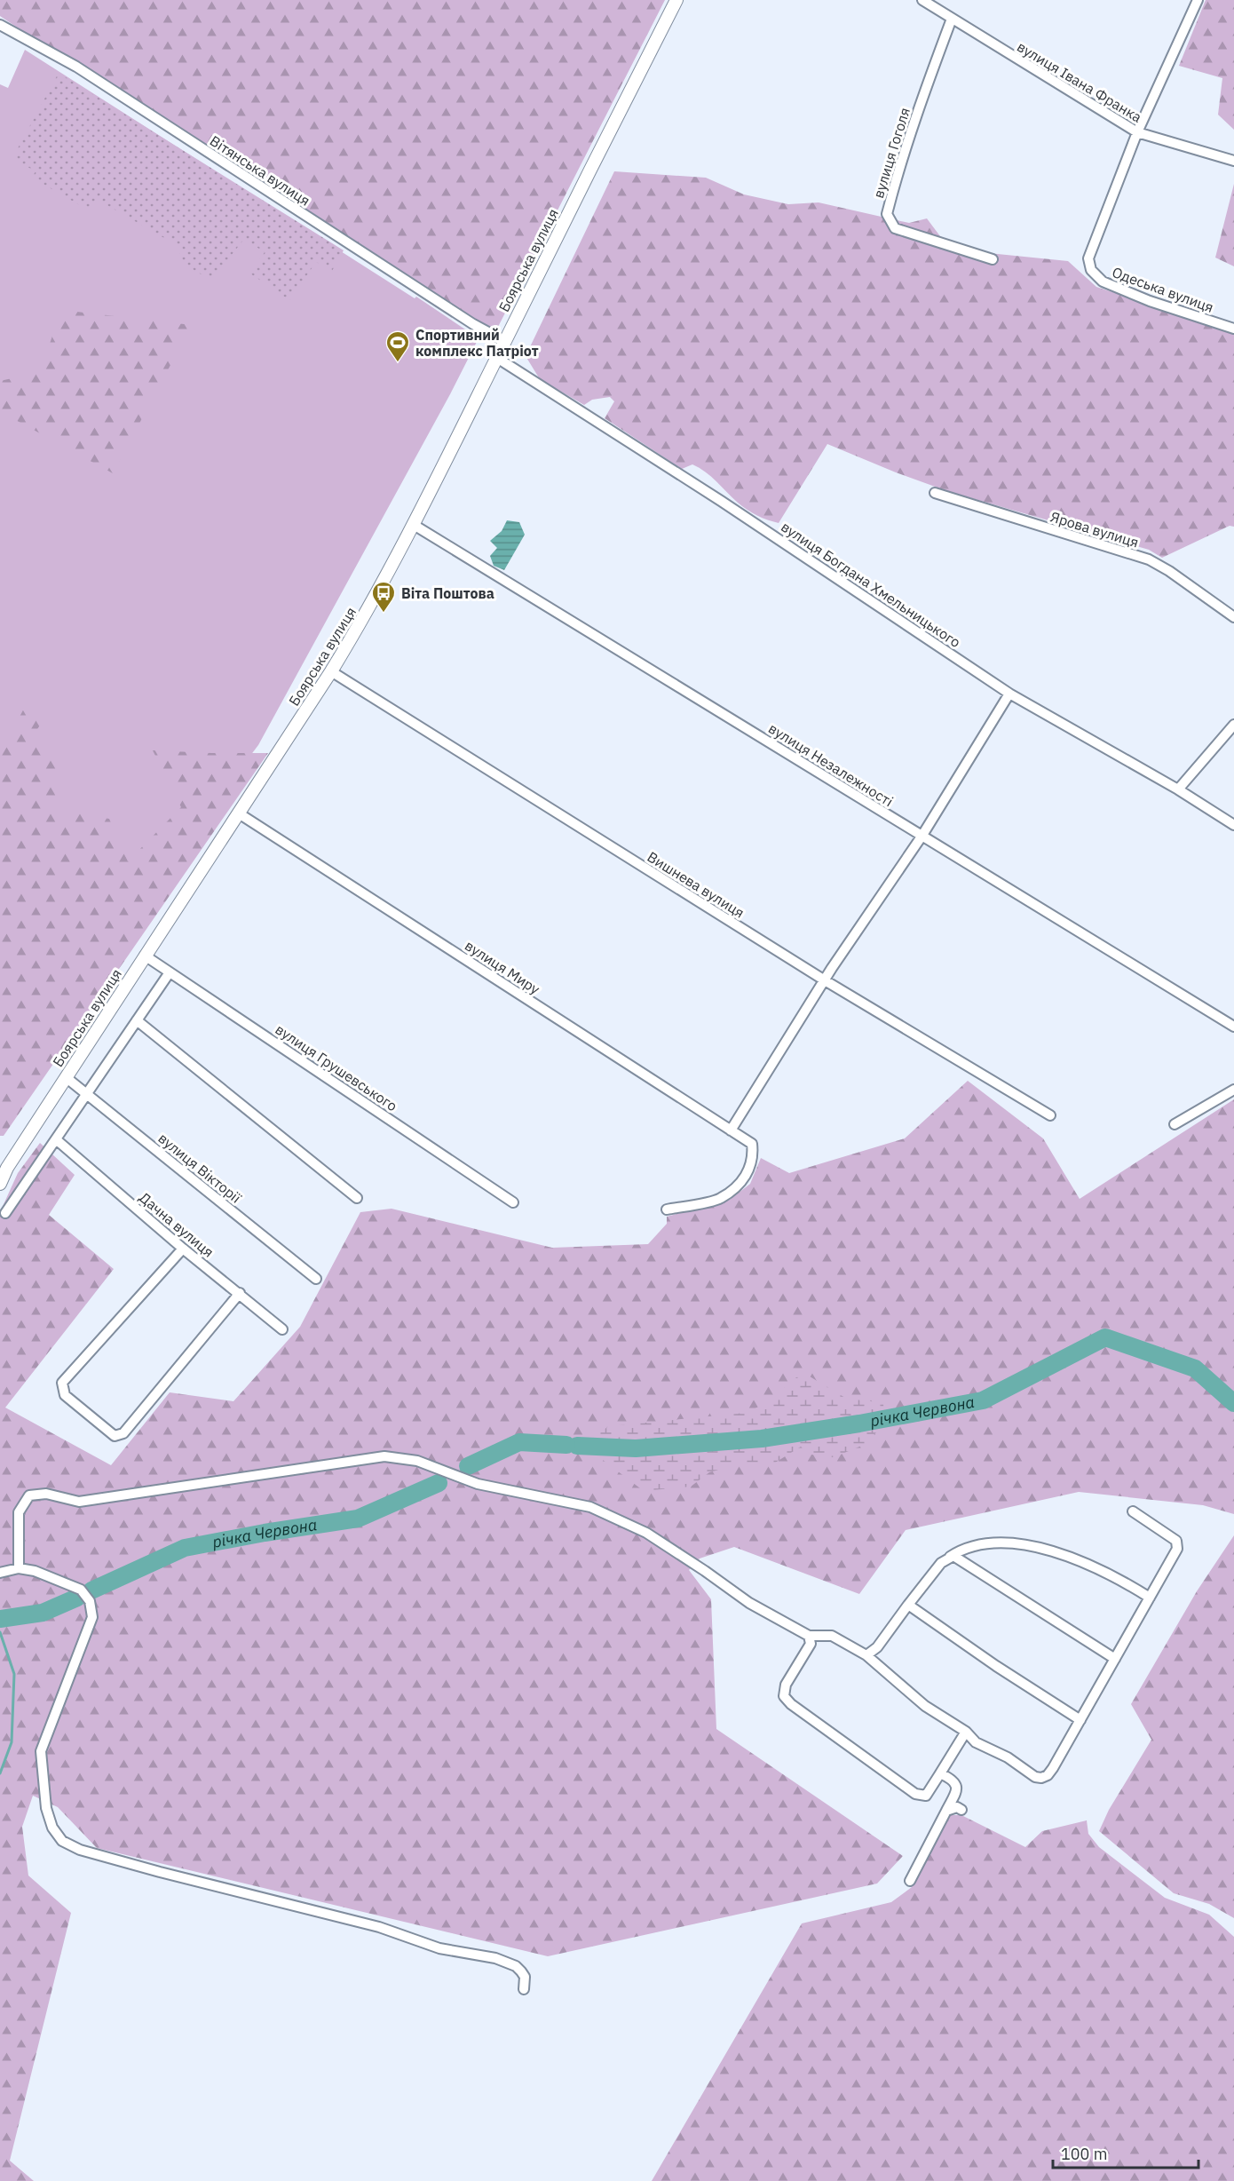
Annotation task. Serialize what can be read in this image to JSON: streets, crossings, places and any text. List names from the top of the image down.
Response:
{
  "streets": {
    "street": [
      "вулиця Івана Франка",
      "вулиця Гоголя",
      "Вітянська вулиця",
      "Боярська вулиця",
      "Одеська вулиця",
      "Ярова вулиця",
      "вулиця Богдана Хмельницького",
      "вулиця Незалежності",
      "Вишнева вулиця",
      "вулиця Миру",
      "вулиця Грушевського",
      "вулиця Вікторії",
      "Дачна вулиця"
    ]
  },
  "crossings": [
    ["вулиця Івана Франка", "вулиця Гоголя"],
    ["вулиця Івана Франка", "Одеська вулиця"],
    ["Вітянська вулиця", "Боярська вулиця"],
    ["Боярська вулиця", "вулиця Богдана Хмельницького"],
    ["Боярська вулиця", "вулиця Незалежності"],
    ["Боярська вулиця", "Вишнева вулиця"],
    ["Боярська вулиця", "вулиця Миру"],
    ["Боярська вулиця", "вулиця Грушевського"],
    ["Боярська вулиця", "вулиця Вікторії"]
  ],
  "water": ["річка Червона"],
  "places": {
    "sports": ["Спортивний комплекс Патріот"],
    "bus stop": ["Віта Поштова"]
  },
  "scale_bar": "100 m"
}
